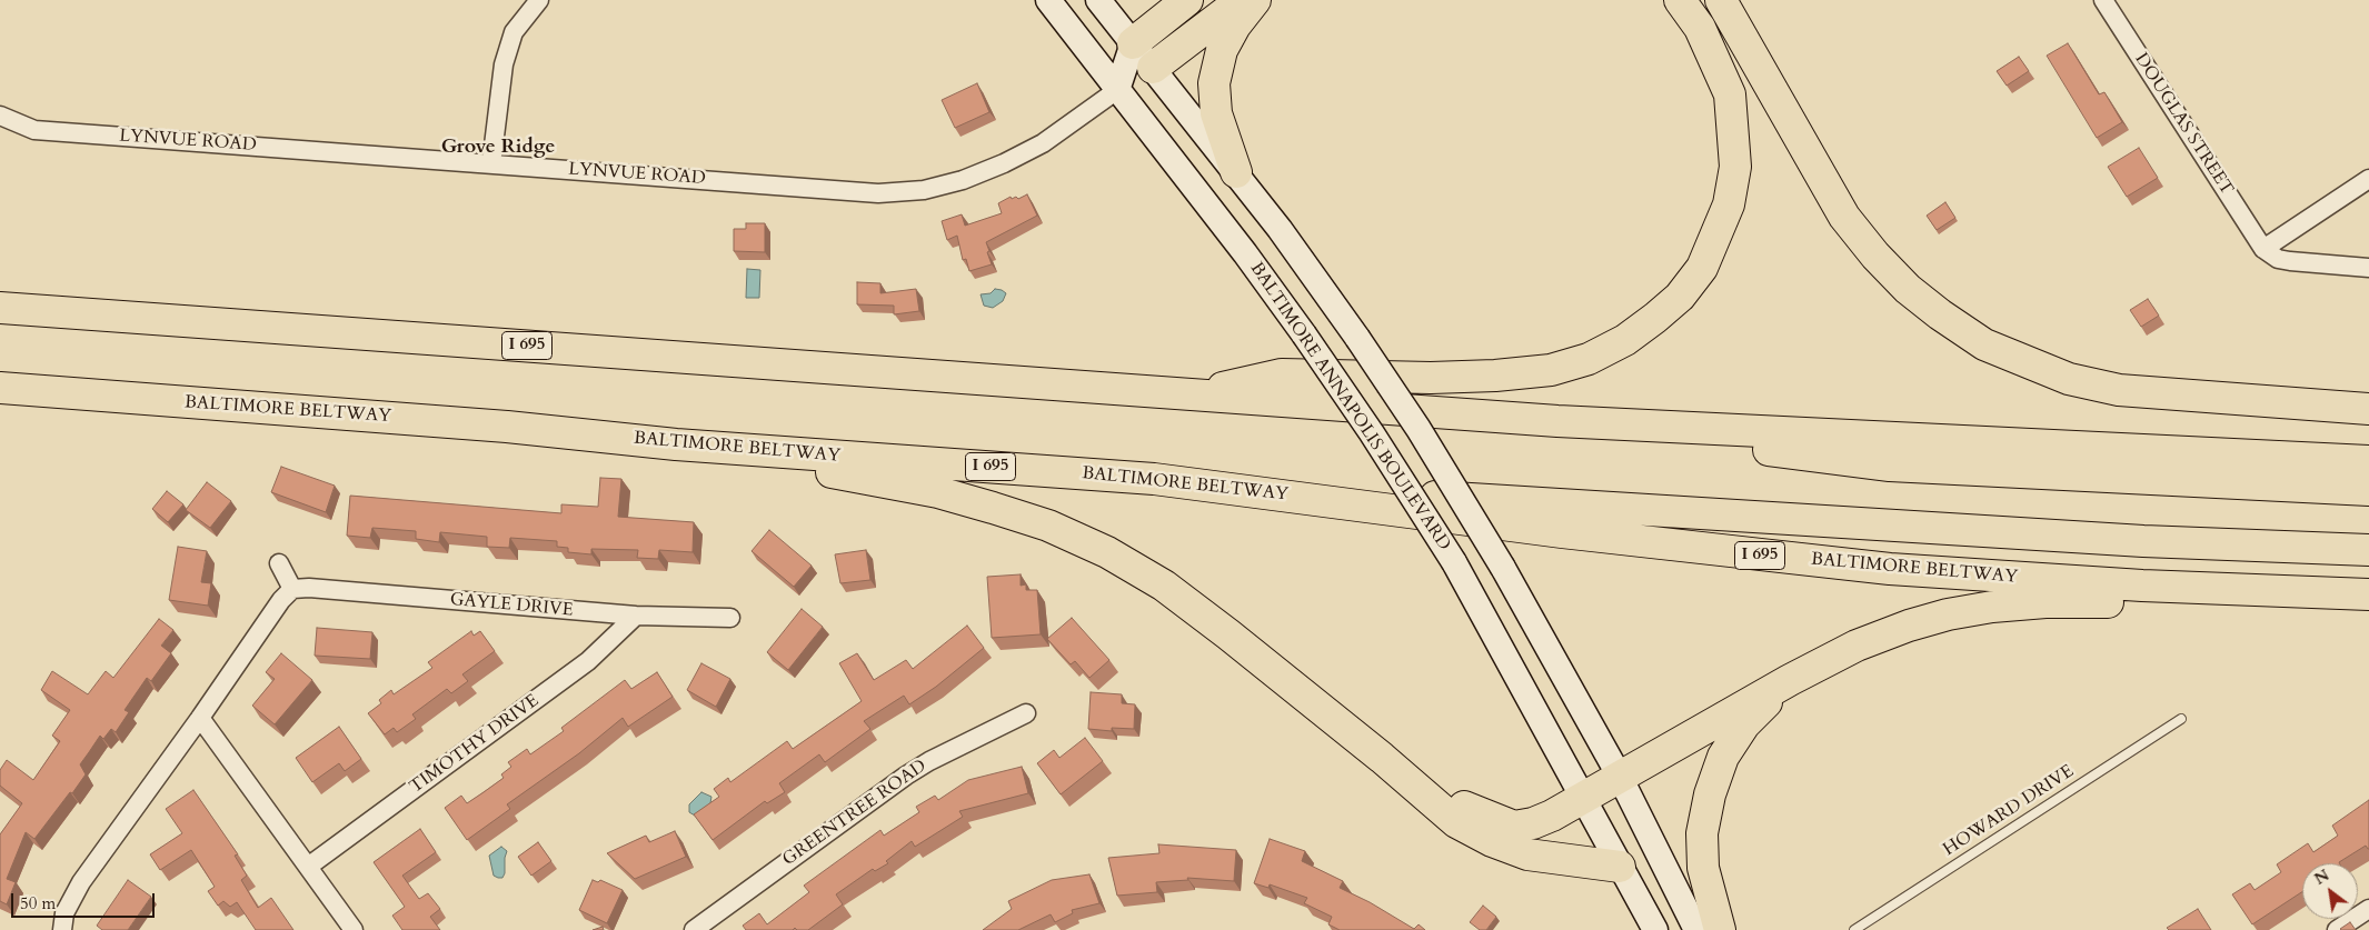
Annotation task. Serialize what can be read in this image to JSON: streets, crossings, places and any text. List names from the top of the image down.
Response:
{
  "streets": {
    "highway": ["I 695", "BALTIMORE BELTWAY"],
    "main road": ["BALTIMORE ANNAPOLIS BOULEVARD"],
    "street": [
      "DOUGLAS STREET",
      "LYNVUE ROAD",
      "GAYLE DRIVE",
      "TIMOTHY DRIVE",
      "GREENTREE ROAD"
    ],
    "lane": ["HOWARD DRIVE"]
  },
  "crossings": [
    ["LYNVUE ROAD", "BALTIMORE ANNAPOLIS BOULEVARD"],
    ["GAYLE DRIVE", "TIMOTHY DRIVE"]
  ],
  "districts": ["Grove Ridge"],
  "scale_bar": "50 m",
  "north": "top left"
}
